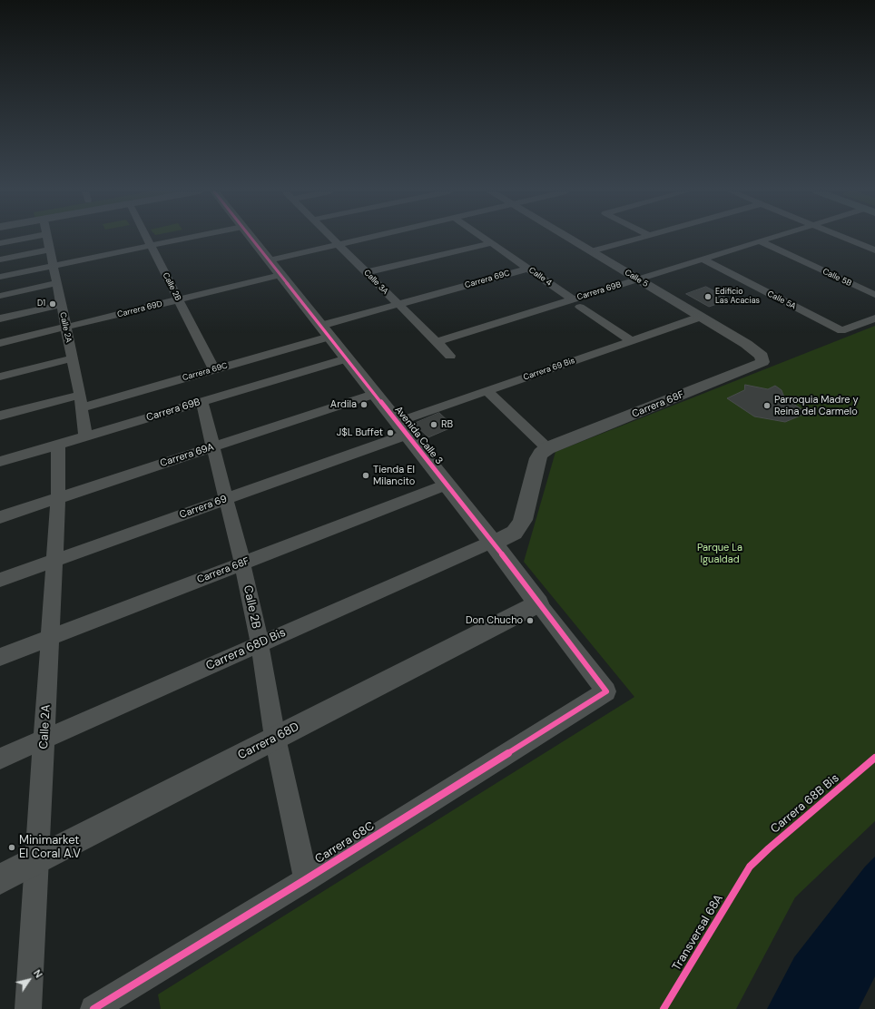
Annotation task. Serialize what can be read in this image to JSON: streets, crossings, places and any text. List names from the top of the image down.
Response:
{
  "streets": {
    "street": [
      "Calle 4",
      "Calle 5B",
      "Calle 5",
      "Carrera 69C",
      "Calle 3A",
      "Calle 2B",
      "Carrera 69B",
      "Calle 5A",
      "Carrera 69D",
      "Calle 2A",
      "Carrera 69 Bis",
      "Carrera 68F",
      "Avenida Calle 3",
      "Carrera 69A",
      "Carrera 69",
      "Carrera 68D Bis",
      "Carrera 68D",
      "Carrera 68C"
    ],
    "cycle path": ["Carrera 68B Bis"]
  },
  "crossings": [
    ["Calle 4", "Carrera 69C"],
    ["Calle 4", "Carrera 69B"],
    ["Calle 4", "Carrera 69 Bis"],
    ["Calle 5B", "Carrera 69B"],
    ["Calle 5", "Carrera 69B"],
    ["Calle 5", "Carrera 69 Bis"],
    ["Calle 5", "Carrera 68F"],
    ["Carrera 69C", "Calle 3A"],
    ["Carrera 69C", "Calle 2B"],
    ["Carrera 69C", "Calle 2A"],
    ["Carrera 69C", "Avenida Calle 3"],
    ["Calle 3A", "Carrera 69B"],
    ["Calle 2B", "Carrera 69B"],
    ["Calle 2B", "Carrera 69D"],
    ["Calle 2B", "Carrera 68F"],
    ["Calle 2B", "Carrera 69A"],
    ["Calle 2B", "Carrera 69"],
    ["Calle 2B", "Carrera 68D Bis"],
    ["Calle 2B", "Carrera 68D"],
    ["Calle 2B", "Carrera 68C"],
    ["Carrera 69B", "Calle 5A"],
    ["Carrera 69B", "Calle 2A"],
    ["Carrera 69B", "Avenida Calle 3"],
    ["Carrera 69D", "Calle 2A"],
    ["Carrera 69D", "Avenida Calle 3"],
    ["Calle 2A", "Carrera 68F"],
    ["Calle 2A", "Carrera 69A"],
    ["Calle 2A", "Carrera 69"],
    ["Calle 2A", "Carrera 68D Bis"],
    ["Calle 2A", "Carrera 68D"],
    ["Carrera 69 Bis", "Avenida Calle 3"],
    ["Carrera 68F", "Avenida Calle 3"],
    ["Avenida Calle 3", "Carrera 69A"],
    ["Avenida Calle 3", "Carrera 69"],
    ["Avenida Calle 3", "Carrera 68D Bis"],
    ["Avenida Calle 3", "Carrera 68D"],
    ["Avenida Calle 3", "Carrera 68C"]
  ],
  "parks": ["Parque La Igualdad"],
  "places": [
    "Edificio Las Acacias",
    "D1",
    "Ardila",
    "Parroquia Madre y Reina del Carmelo",
    "RB",
    "J$L Buffet",
    "Tienda El Milancito",
    "Don Chucho",
    "Minimarket El Coral A.V"
  ],
  "north": "top right"
}
